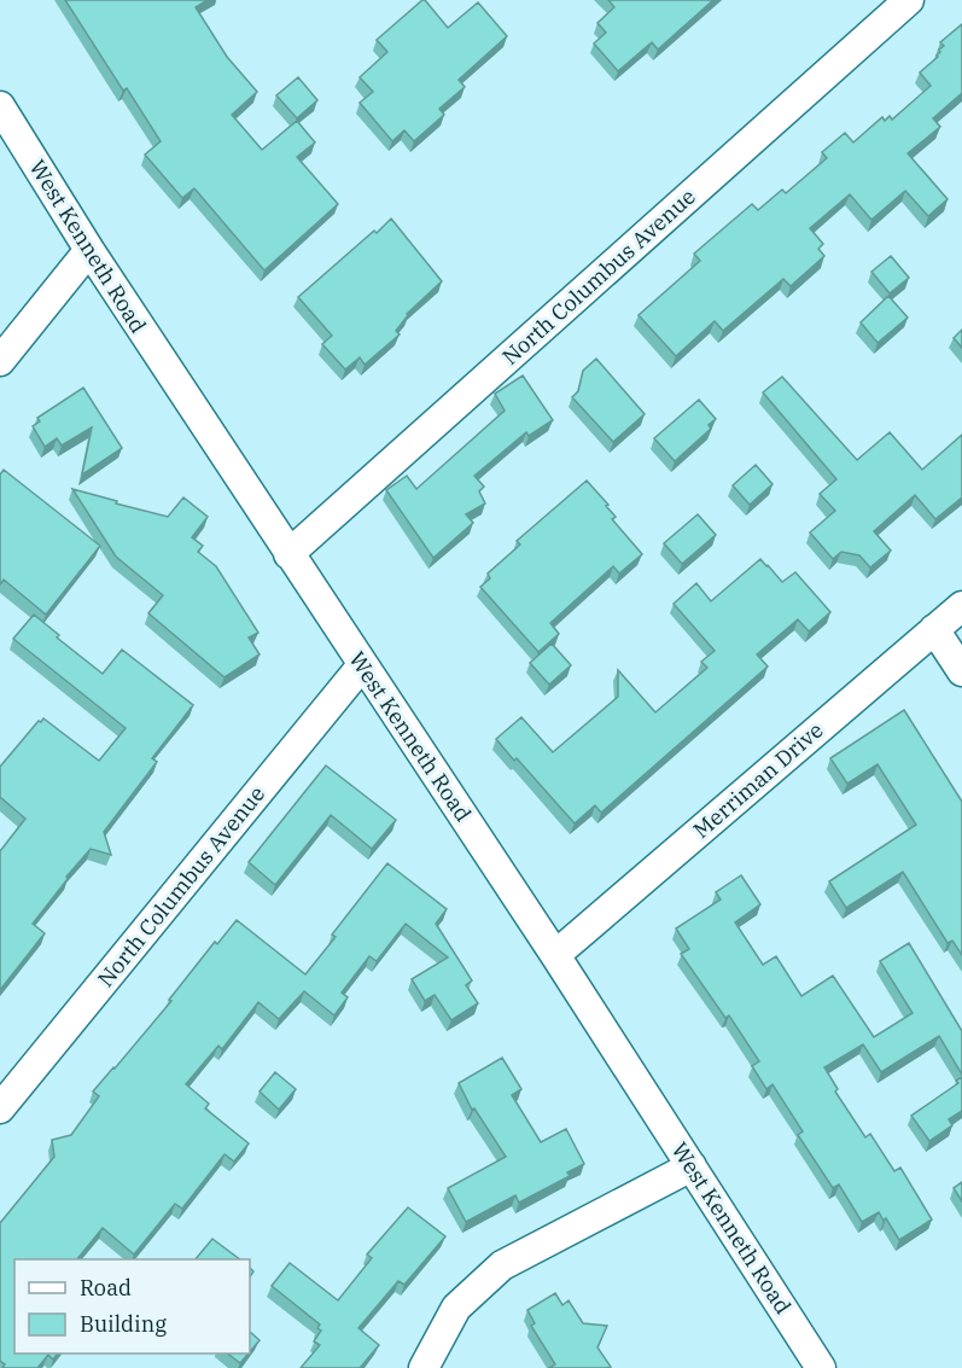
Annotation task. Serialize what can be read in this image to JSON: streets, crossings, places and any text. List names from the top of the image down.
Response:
{
  "streets": {
    "street": ["West Kenneth Road", "North Columbus Avenue", "Merriman Drive"]
  },
  "crossings": [
    ["West Kenneth Road", "North Columbus Avenue"],
    ["West Kenneth Road", "Merriman Drive"]
  ],
  "legend": ["Road", "Building"]
}
